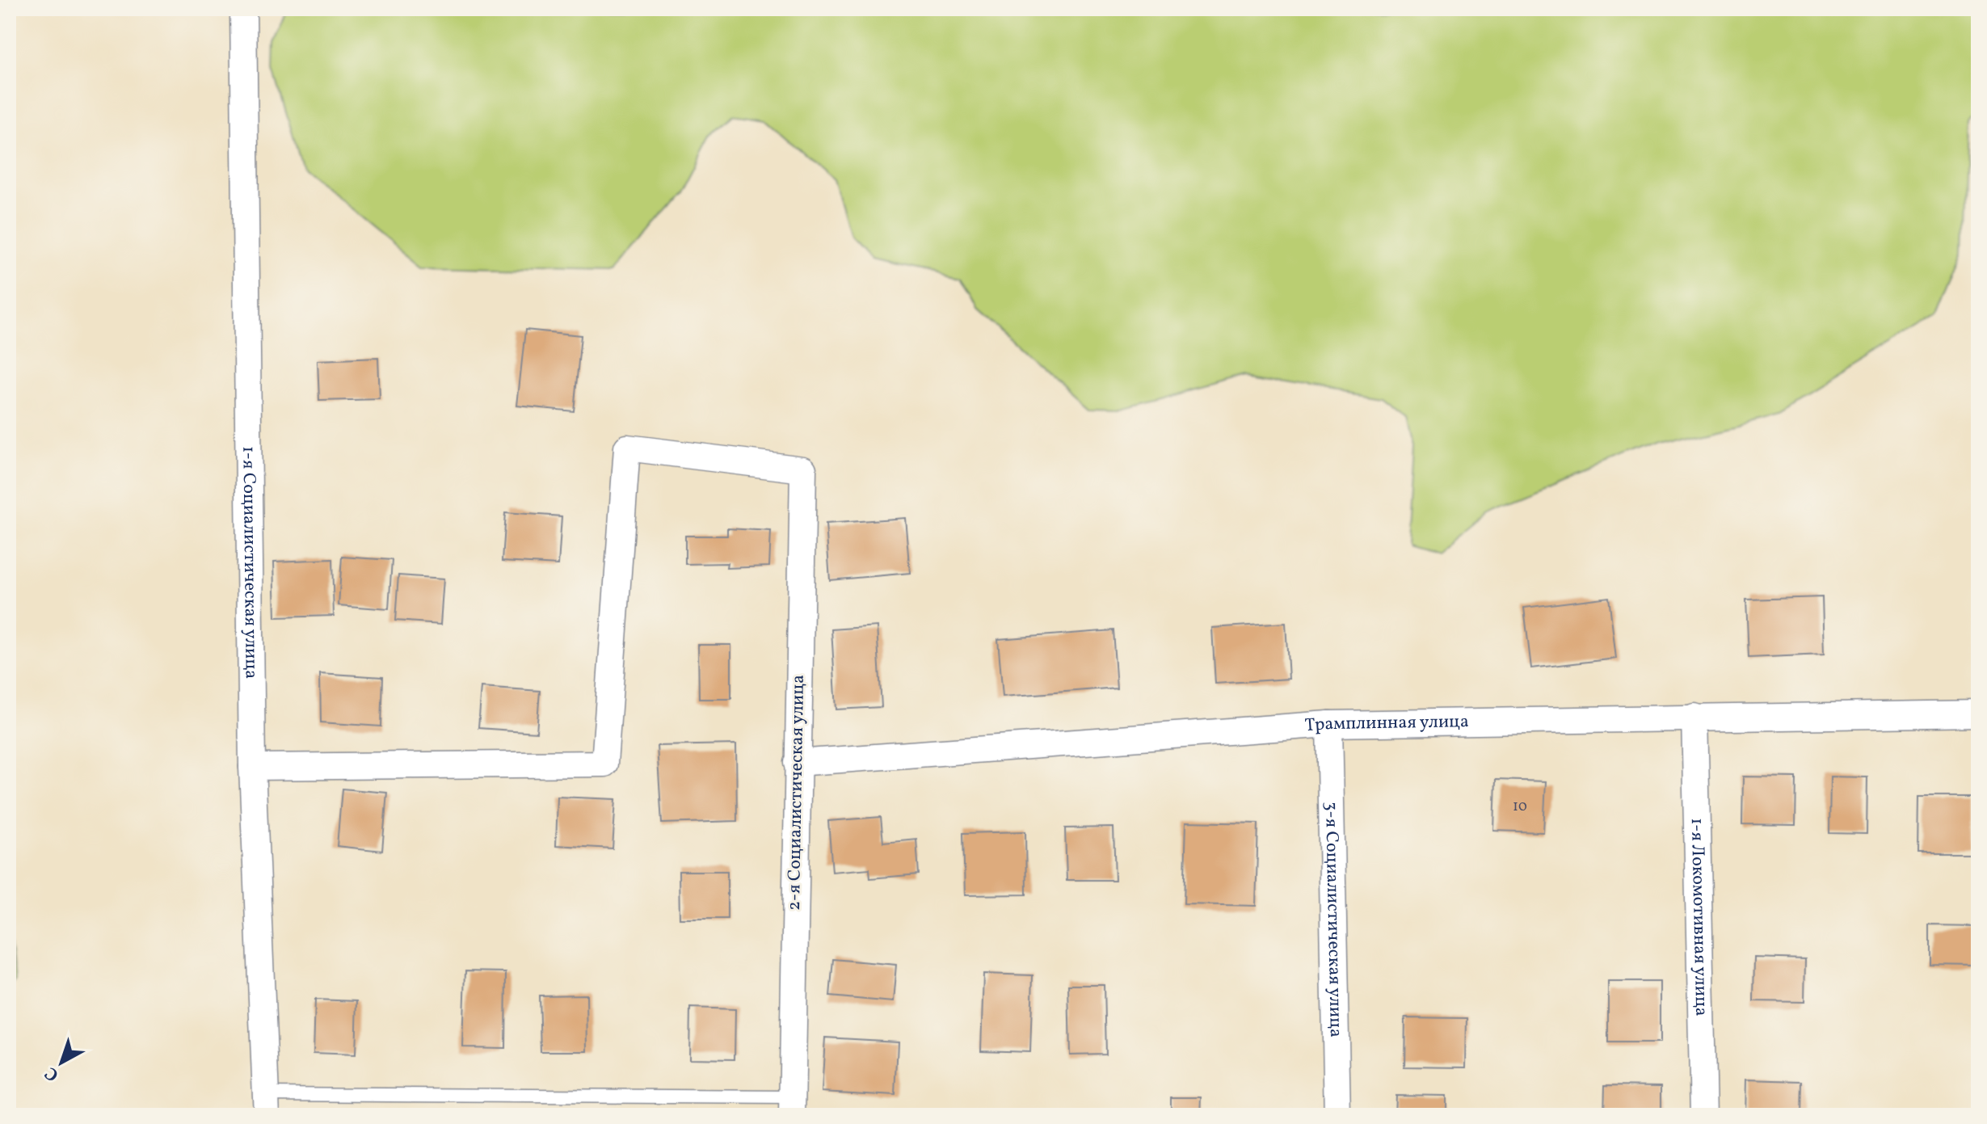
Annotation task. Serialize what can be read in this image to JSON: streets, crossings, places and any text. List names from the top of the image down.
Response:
{
  "streets": {
    "street": [
      "1-я Социалистическая улица",
      "Трамплинная улица",
      "2-я Социалистическая улица",
      "1-я Локомотивная улица",
      "3-я Социалистическая улица"
    ]
  },
  "crossings": [
    ["1-я Социалистическая улица", "2-я Социалистическая улица"],
    ["Трамплинная улица", "2-я Социалистическая улица"],
    ["Трамплинная улица", "1-я Локомотивная улица"],
    ["Трамплинная улица", "3-я Социалистическая улица"]
  ],
  "house_numbers": ["10"],
  "north": "bottom left"
}
